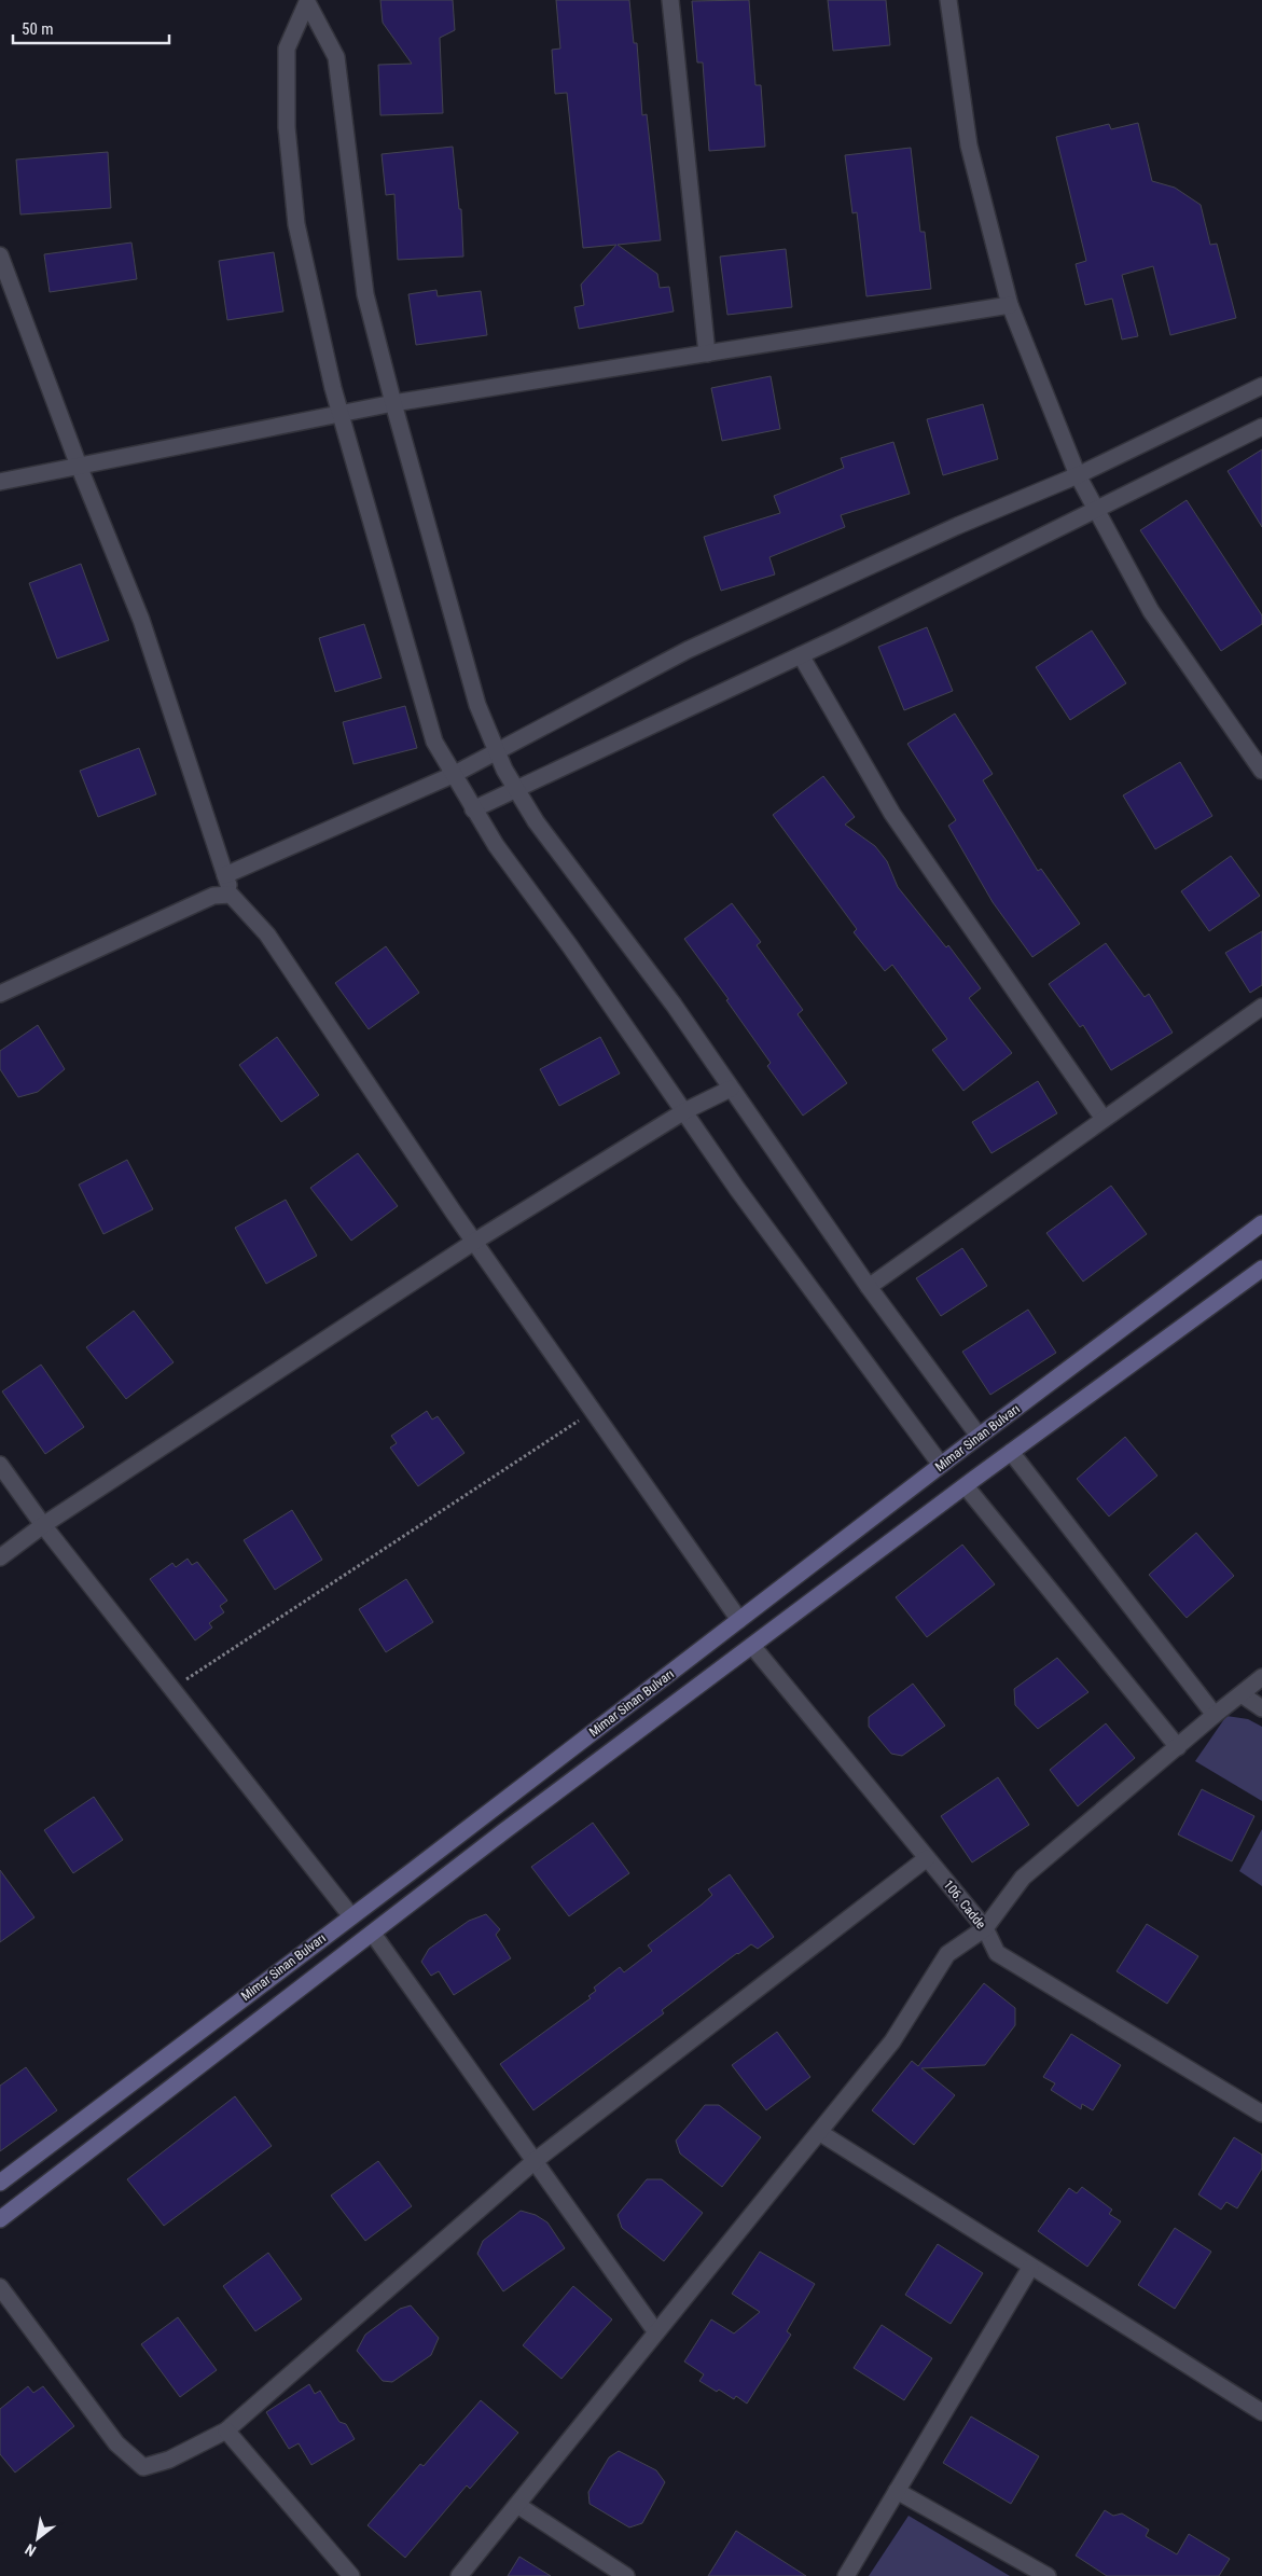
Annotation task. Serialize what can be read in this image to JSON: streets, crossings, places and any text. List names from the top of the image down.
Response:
{
  "streets": {
    "main road": ["Mimar Sinan Bulvarı"],
    "street": ["106. Cadde"]
  },
  "crossings": [
    ["Mimar Sinan Bulvarı", "106. Cadde"]
  ],
  "scale_bar": "50 m",
  "north": "bottom left"
}
